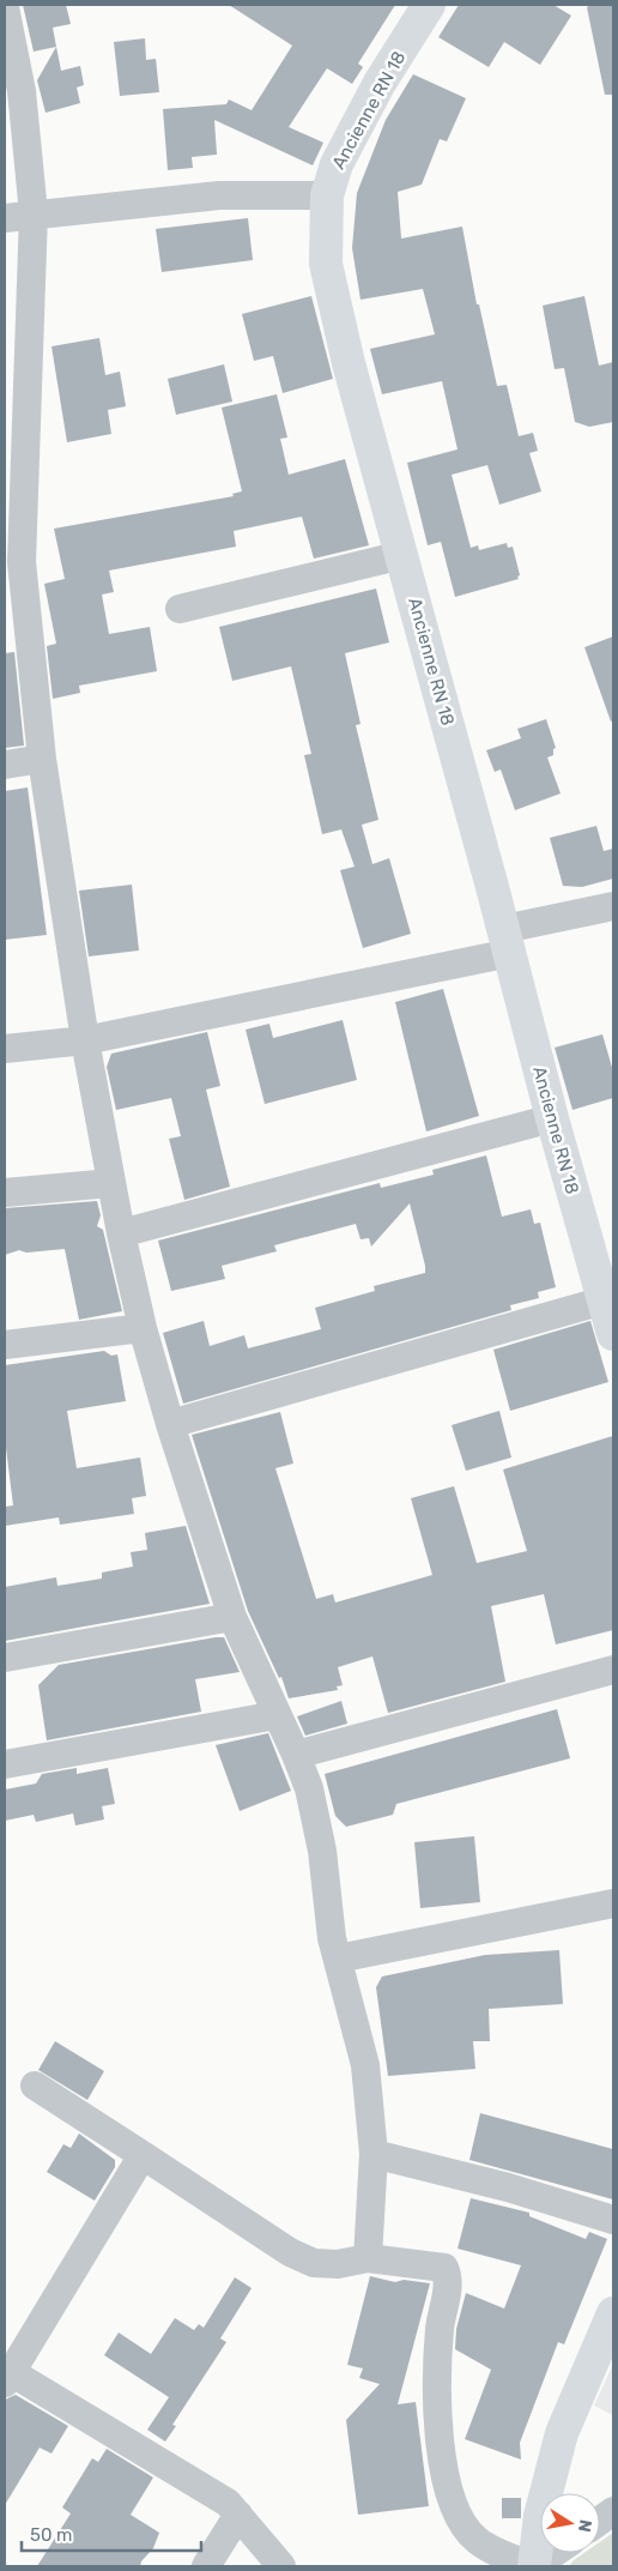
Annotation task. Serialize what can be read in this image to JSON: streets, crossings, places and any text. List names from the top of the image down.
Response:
{
  "streets": {
    "main road": ["Ancienne RN 18"]
  },
  "scale_bar": "50 m",
  "north": "right"
}
